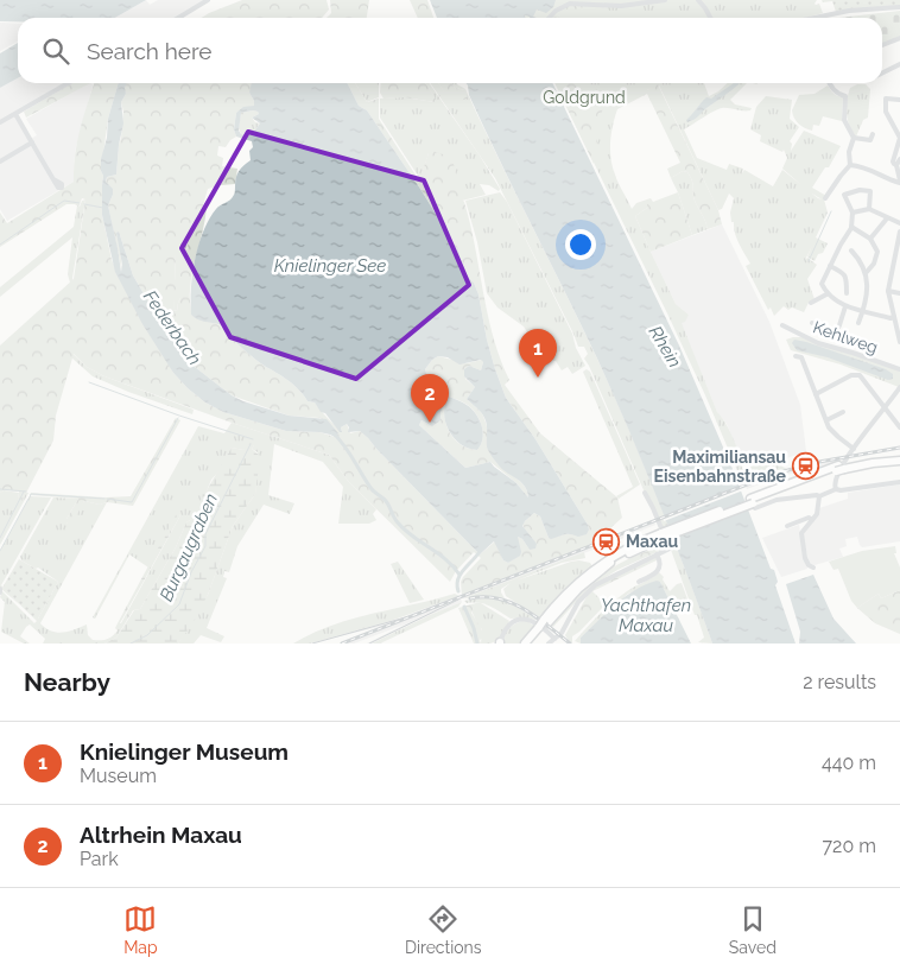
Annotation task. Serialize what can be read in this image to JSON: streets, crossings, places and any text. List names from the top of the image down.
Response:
{
  "streets": {
    "street": ["Kehlweg"]
  },
  "water": [
    "Knielinger See",
    "Federbach",
    "Rhein",
    "Burgaugraben",
    "Yachthafen Maxau"
  ],
  "parks": ["Goldgrund"],
  "places": {
    "station": ["Maximiliansau Eisenbahnstraße", "Maxau"]
  },
  "page": {
    "search": "Search here",
    "pins": ["1", "2"],
    "heading": ["Nearby", "2 results"],
    "list": [
      {
        "mark": "1",
        "name": "Knielinger Museum",
        "note": "Museum",
        "value": "440 m"
      },
      {
        "mark": "2",
        "name": "Altrhein Maxau",
        "note": "Park",
        "value": "720 m"
      }
    ],
    "nav": ["Map", "Directions", "Saved"]
  }
}
